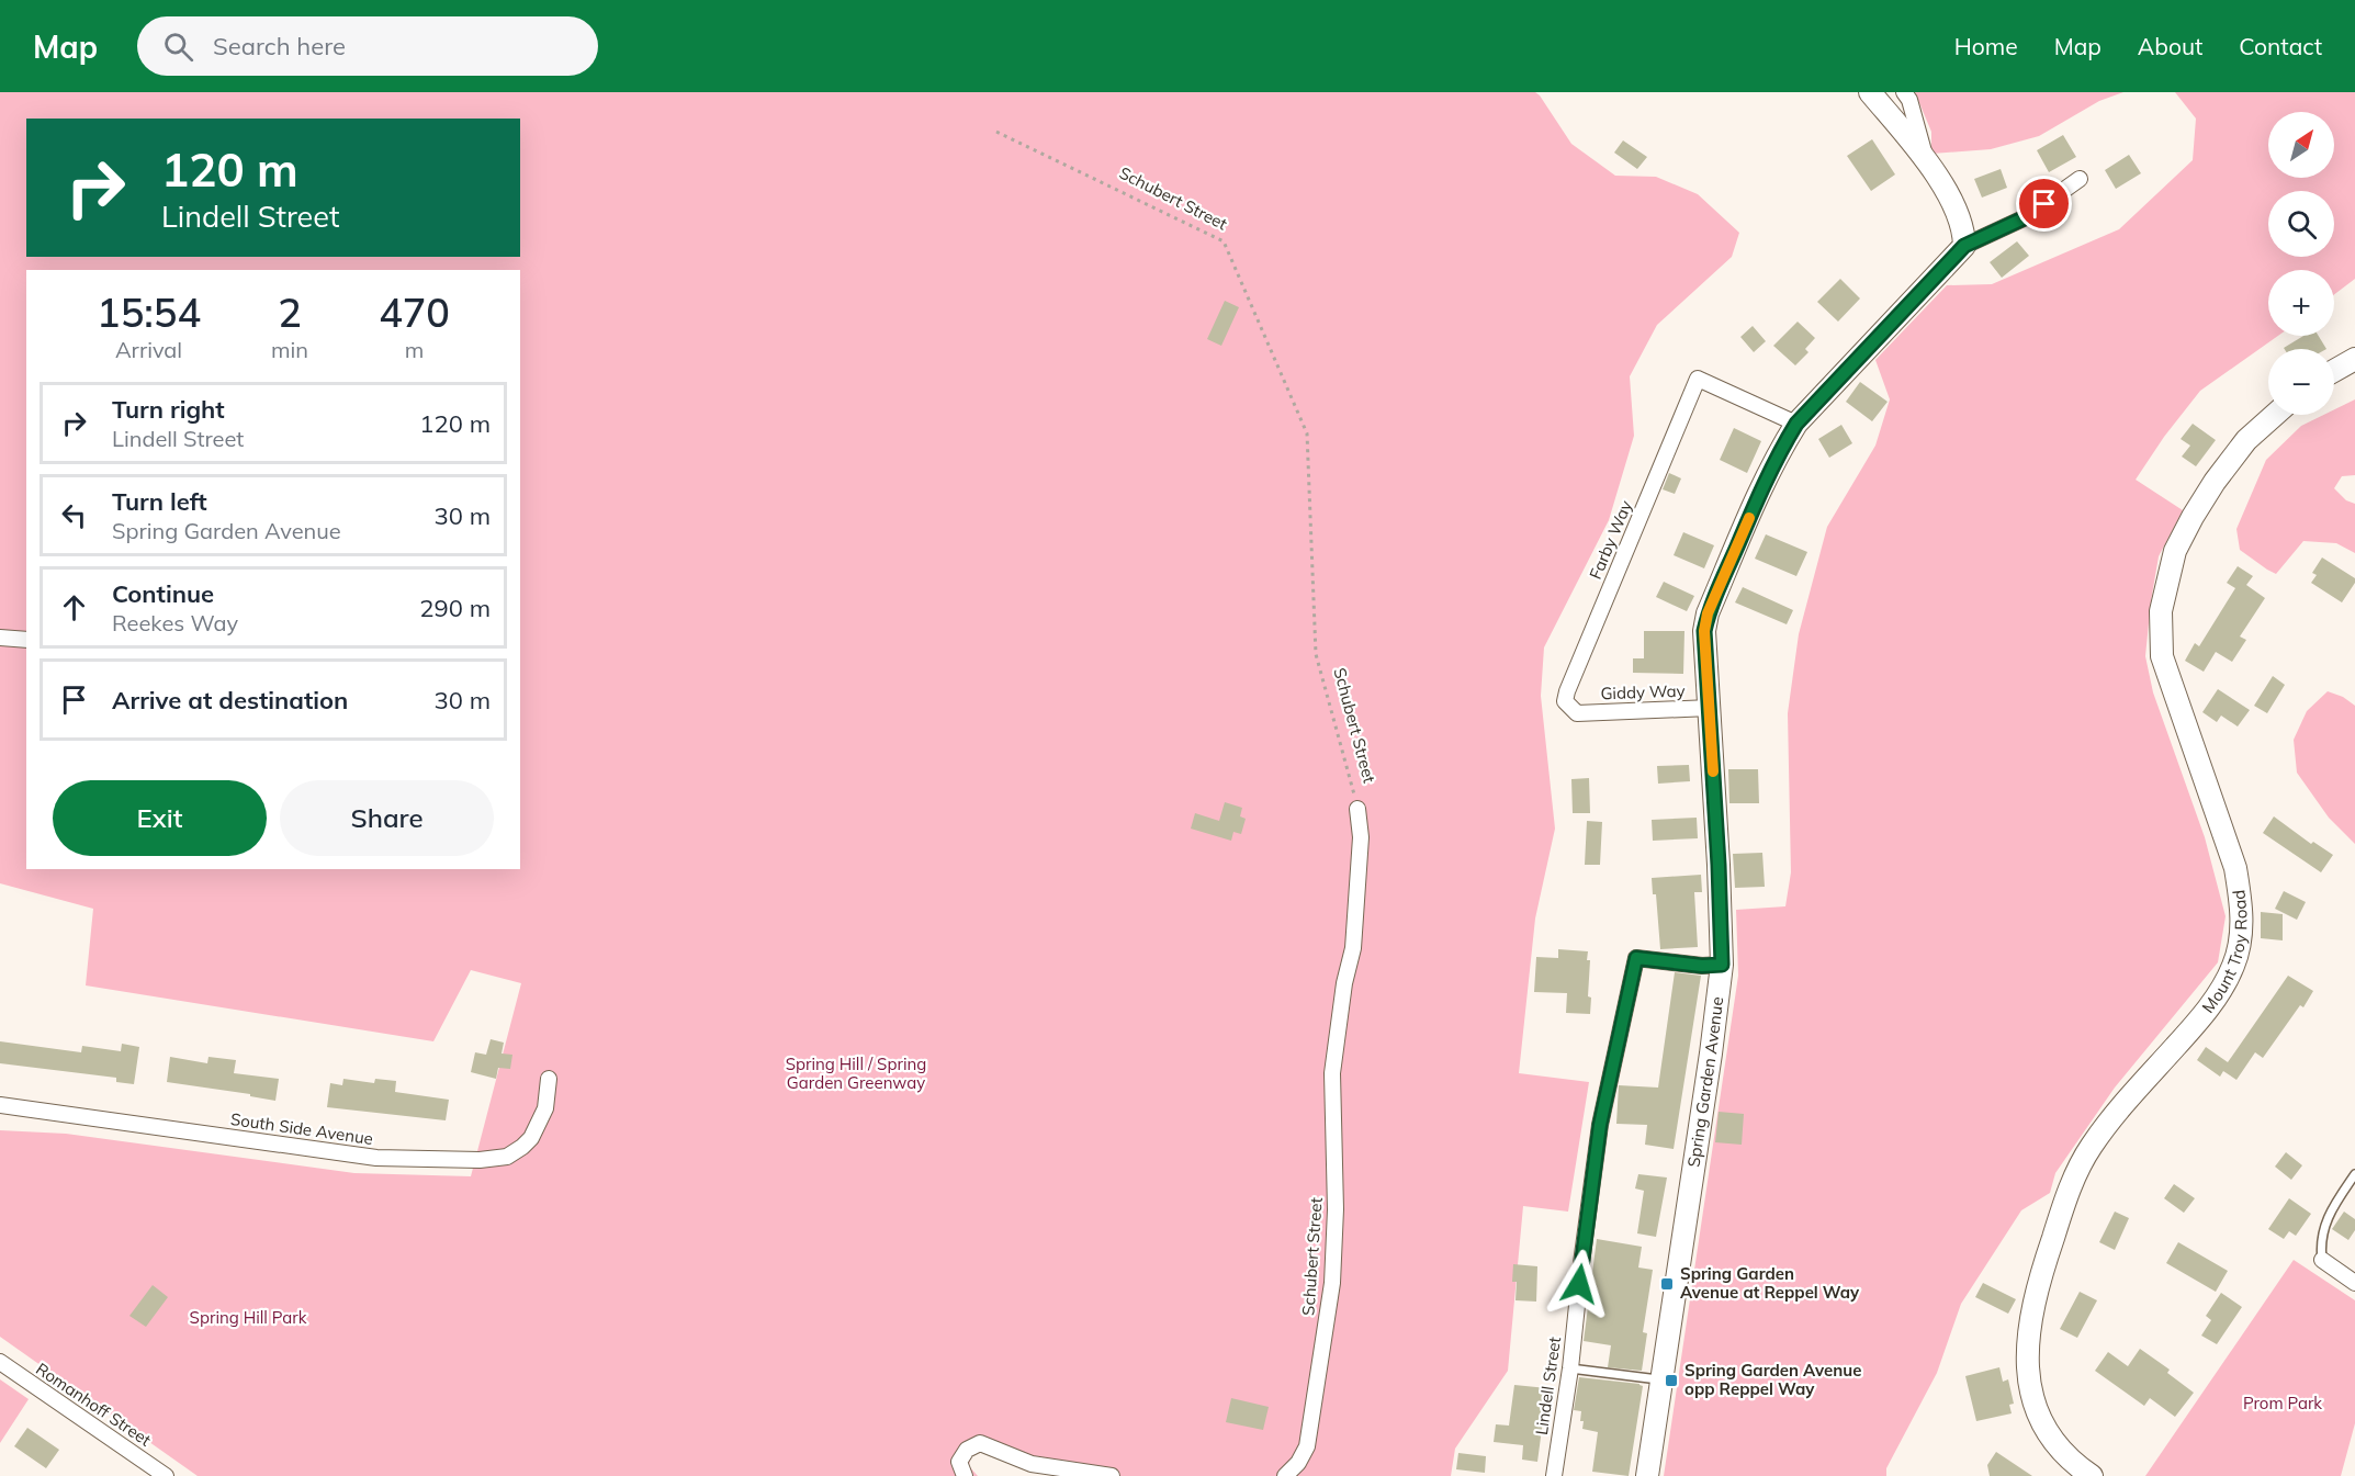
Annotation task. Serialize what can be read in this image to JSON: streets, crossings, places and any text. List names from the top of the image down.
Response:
{
  "streets": {
    "street": [
      "Schubert Street",
      "Farby Way",
      "Giddy Way",
      "Mount Troy Road",
      "Spring Garden Avenue",
      "South Side Avenue",
      "Lindell Street",
      "Romanhoff Street"
    ]
  },
  "crossings": [
    ["Farby Way", "Giddy Way"],
    ["Farby Way", "Spring Garden Avenue"],
    ["Giddy Way", "Spring Garden Avenue"],
    ["Spring Garden Avenue", "Lindell Street"]
  ],
  "parks": ["Spring Hill / Spring Garden Greenway", "Spring Hill Park", "Prom Park"],
  "places": {
    "transit": ["Spring Garden Avenue at Reppel Way", "Spring Garden Avenue opp Reppel Way"]
  },
  "north": "top right",
  "page": {
    "header": "Map",
    "search": "Search here",
    "nav": [
      "Home",
      "Map",
      "About",
      "Contact"
    ],
    "map_buttons": ["+", "−"],
    "turn": ["120 m", "Lindell Street"],
    "eta": [
      "15:54",
      "Arrival",
      "2",
      "min",
      "470",
      "m"
    ],
    "list": [
      {
        "name": "Turn right",
        "note": "Lindell Street",
        "value": "120 m"
      },
      {
        "name": "Turn left",
        "note": "Spring Garden Avenue",
        "value": "30 m"
      },
      {
        "name": "Continue",
        "note": "Reekes Way",
        "value": "290 m"
      },
      {
        "name": "Arrive at destination",
        "value": "30 m"
      }
    ],
    "buttons": ["Exit", "Share"]
  }
}
